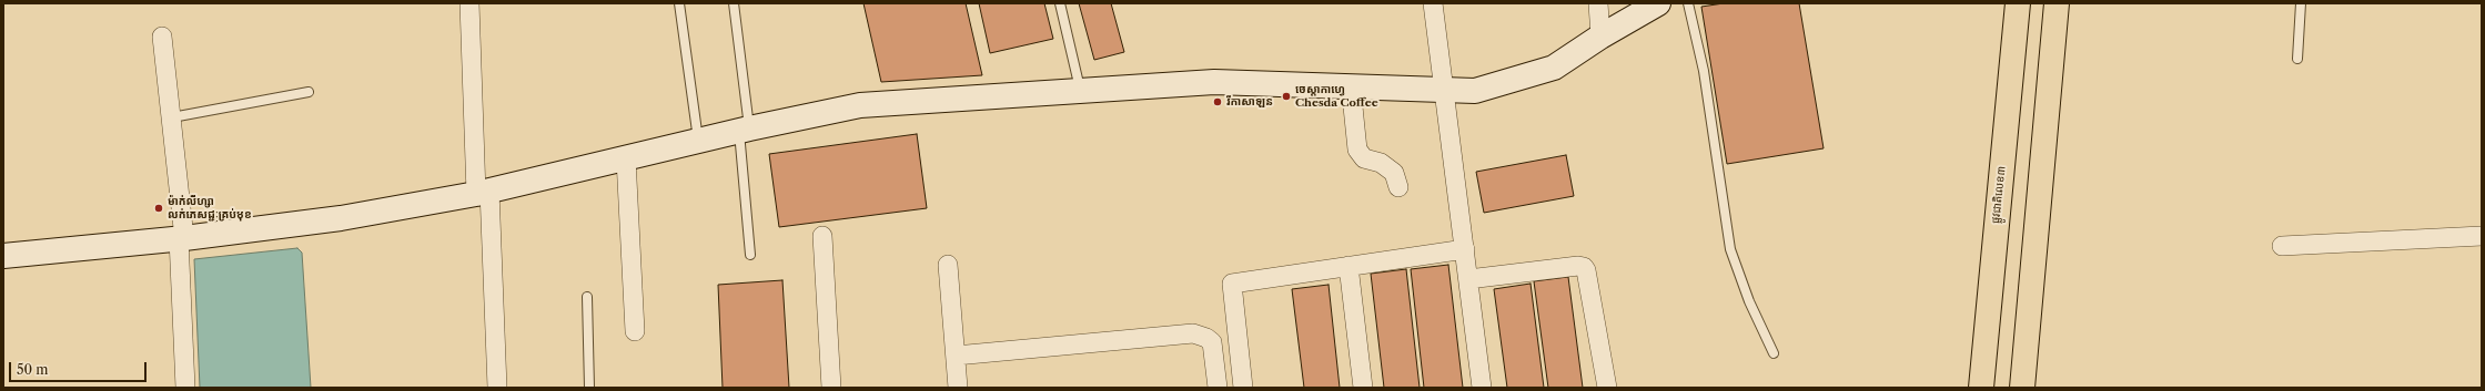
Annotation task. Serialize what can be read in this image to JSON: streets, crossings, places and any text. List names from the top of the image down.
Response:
{
  "streets": {
    "highway": ["ផ្លូវជាតិលេខ៣"]
  },
  "places": ["ចេស្ដាកាហ្វេ Chesda Coffee", "រីកាសាឡន", "ម៉ាក់លីហ្សា លក់ភេសជ្ជៈគ្រប់មុខ"],
  "scale_bar": "50 m"
}
